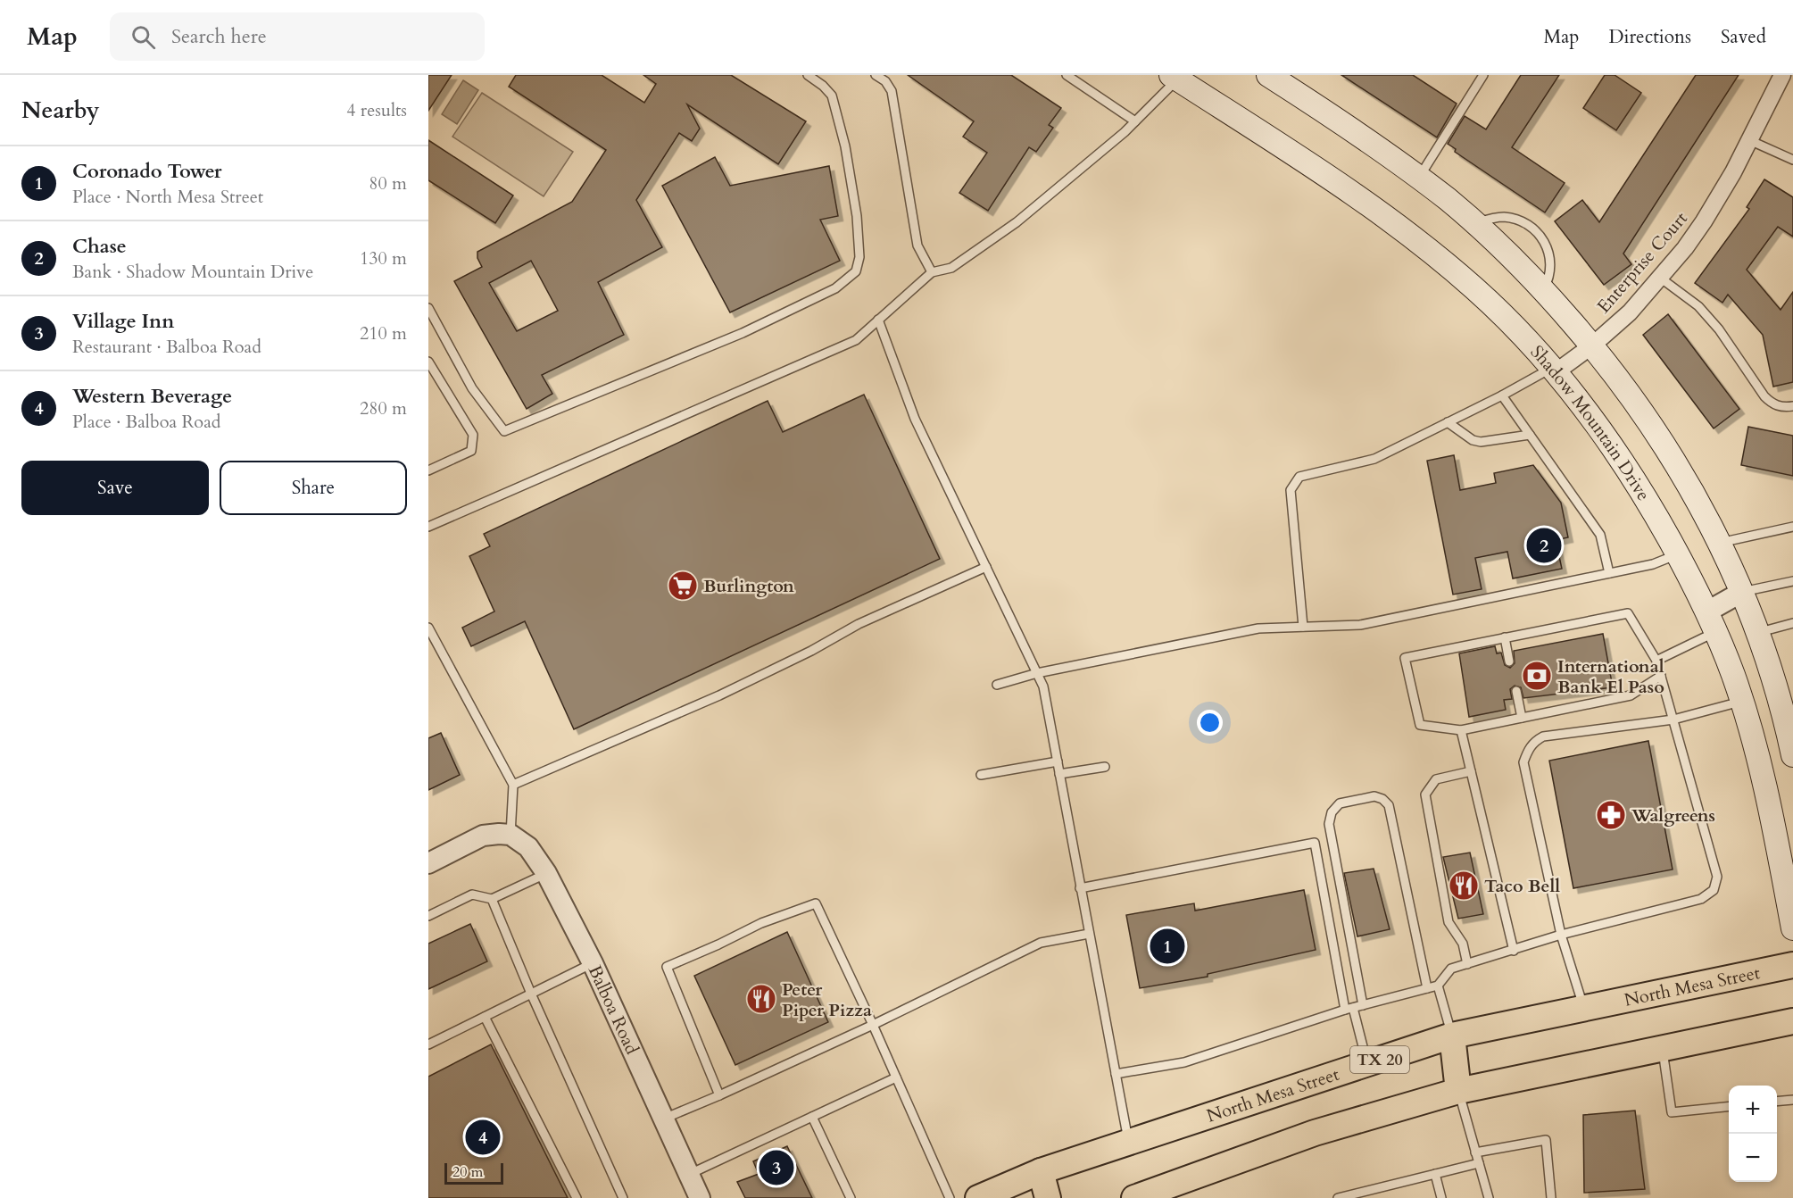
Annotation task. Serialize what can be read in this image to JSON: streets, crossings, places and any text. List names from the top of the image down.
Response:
{
  "streets": {
    "main road": ["Shadow Mountain Drive", "North Mesa Street", "TX 20"],
    "street": ["Enterprise Court", "Balboa Road"]
  },
  "crossings": [
    ["Enterprise Court", "Shadow Mountain Drive"]
  ],
  "places": {
    "supermarket": ["Burlington"],
    "bank": ["International Bank El Paso"],
    "pharmacy": ["Walgreens"],
    "restaurant": ["Taco Bell", "Peter Piper Pizza"]
  },
  "scale_bar": "20 m",
  "page": {
    "header": "Map",
    "search": "Search here",
    "nav": ["Map", "Directions", "Saved"],
    "heading": ["Nearby", "4 results"],
    "list": [
      {
        "mark": "1",
        "name": "Coronado Tower",
        "note": "Place · North Mesa Street",
        "value": "80 m"
      },
      {
        "mark": "2",
        "name": "Chase",
        "note": "Bank · Shadow Mountain Drive",
        "value": "130 m"
      },
      {
        "mark": "3",
        "name": "Village Inn",
        "note": "Restaurant · Balboa Road",
        "value": "210 m"
      },
      {
        "mark": "4",
        "name": "Western Beverage",
        "note": "Place · Balboa Road",
        "value": "280 m"
      }
    ],
    "buttons": ["Save", "Share"],
    "pins": [
      "2",
      "1",
      "4",
      "3"
    ],
    "map_buttons": ["+", "−"],
    "scale": "20 m"
  }
}
